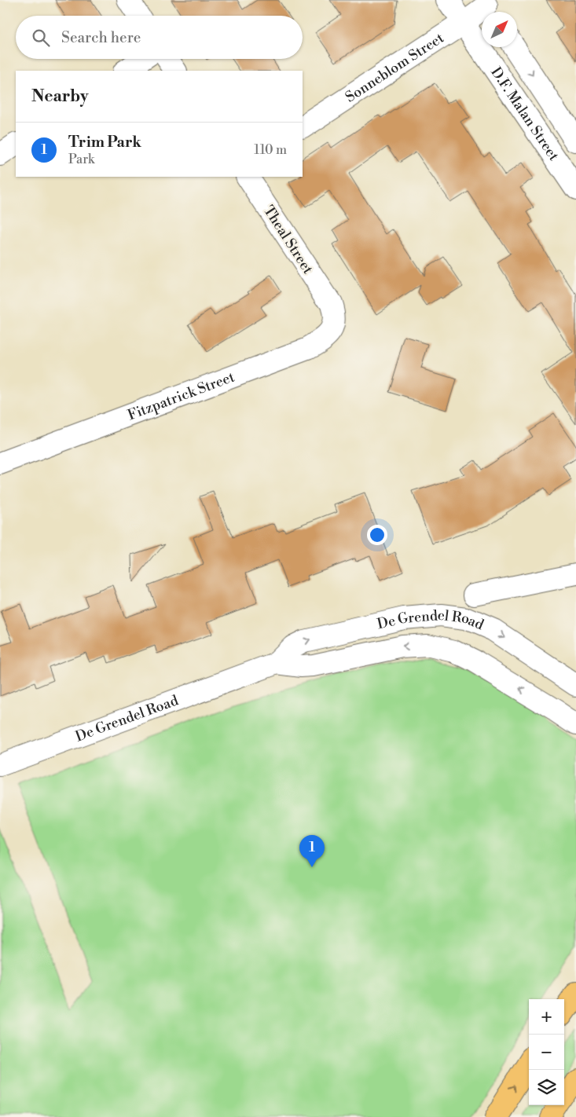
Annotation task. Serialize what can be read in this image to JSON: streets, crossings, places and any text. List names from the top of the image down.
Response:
{
  "streets": {
    "street": [
      "Sonneblom Street",
      "D.F. Malan Street",
      "Theal Street",
      "Fitzpatrick Street",
      "De Grendel Road"
    ]
  },
  "crossings": [
    ["Sonneblom Street", "D.F. Malan Street"],
    ["Theal Street", "Fitzpatrick Street"]
  ],
  "north": "top right",
  "page": {
    "search": "Search here",
    "heading": "Nearby",
    "list": [
      {
        "mark": "1",
        "name": "Trim Park",
        "note": "Park",
        "value": "110 m"
      }
    ],
    "pins": "1",
    "map_buttons": ["+", "−"]
  }
}
